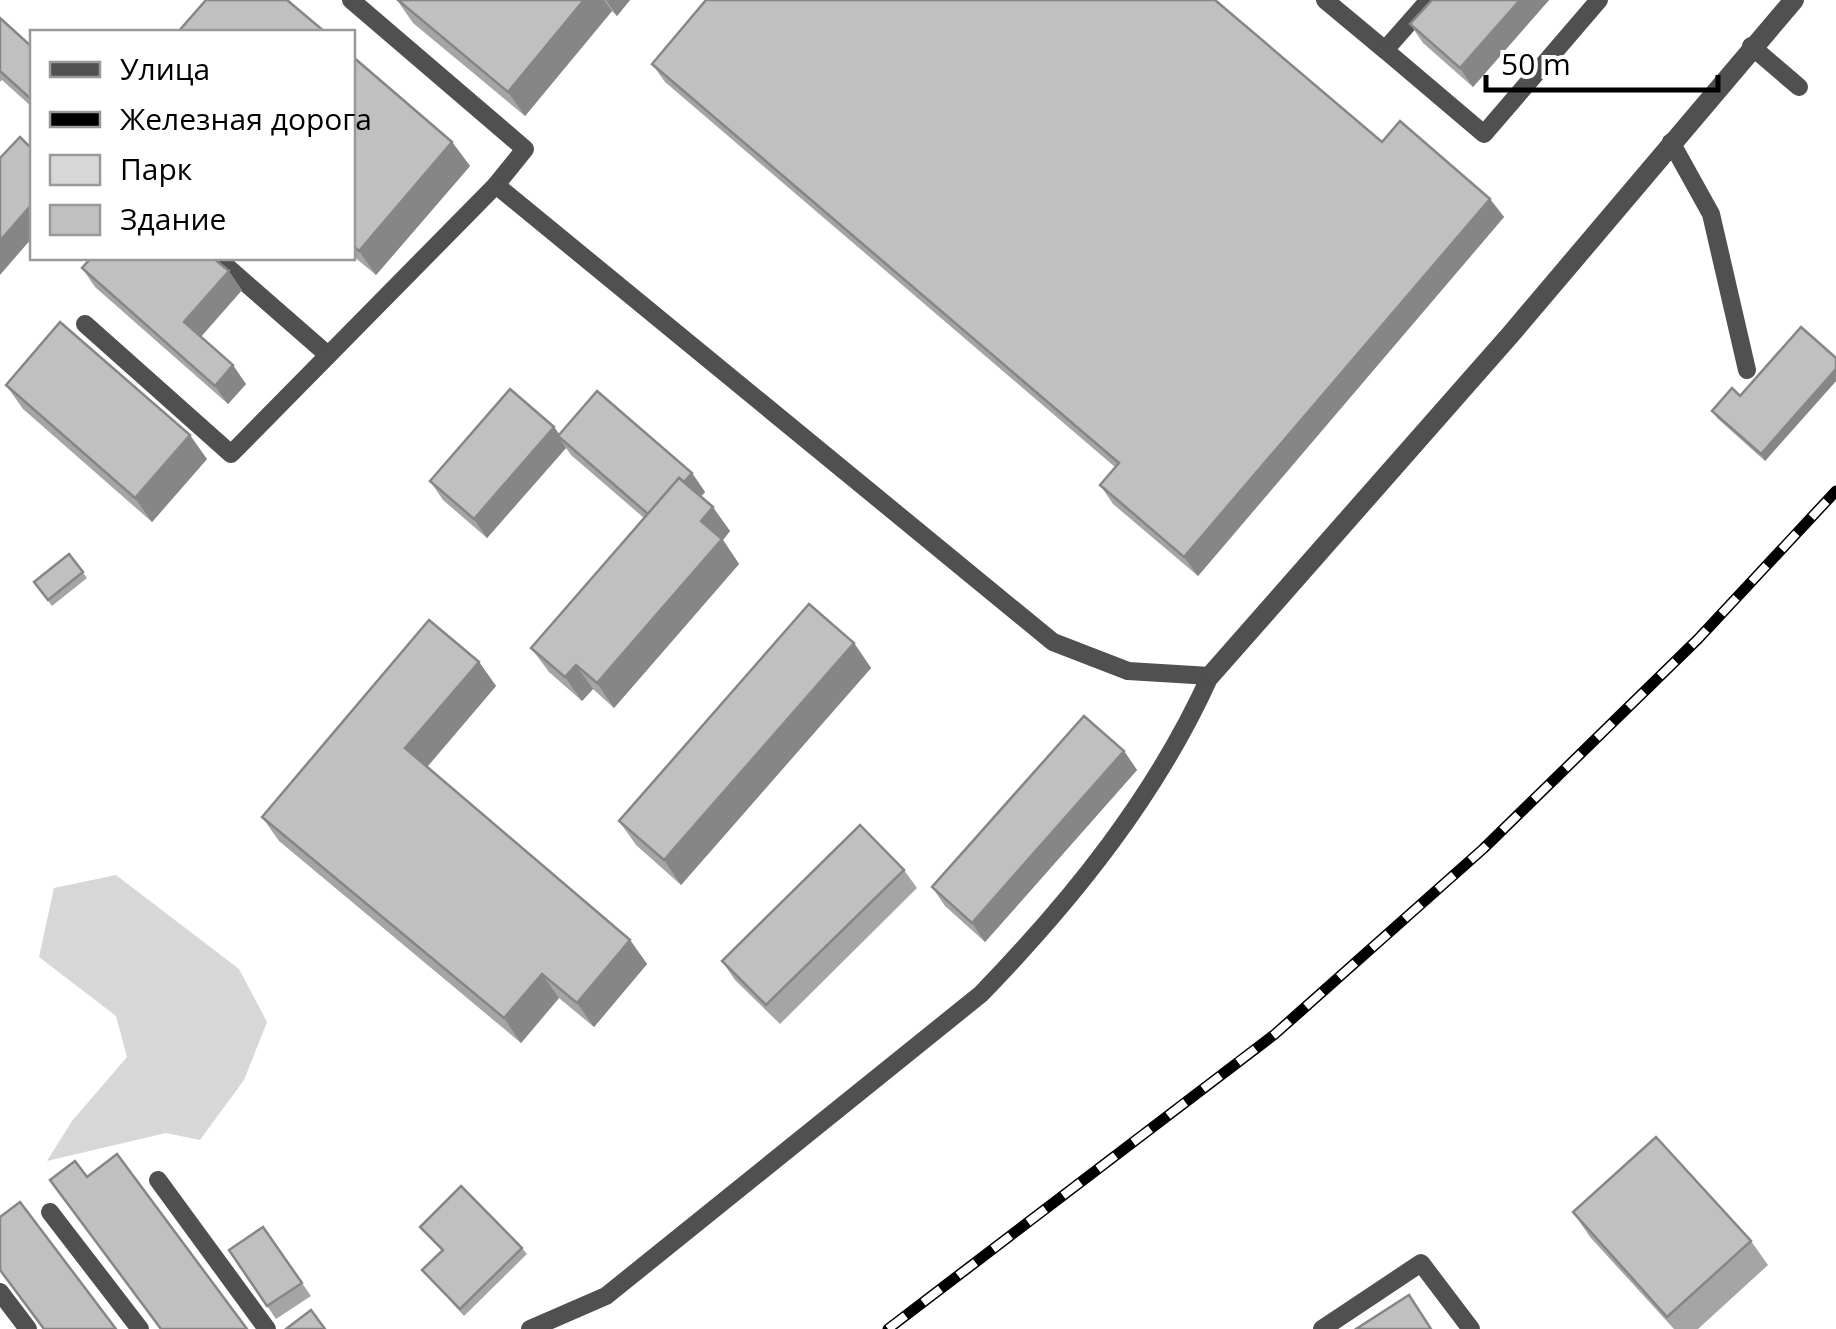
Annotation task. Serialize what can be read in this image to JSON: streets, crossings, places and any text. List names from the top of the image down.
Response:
{
  "legend": [
    "Улица",
    "Железная дорога",
    "Парк",
    "Здание"
  ],
  "scale_bar": "50 m"
}
